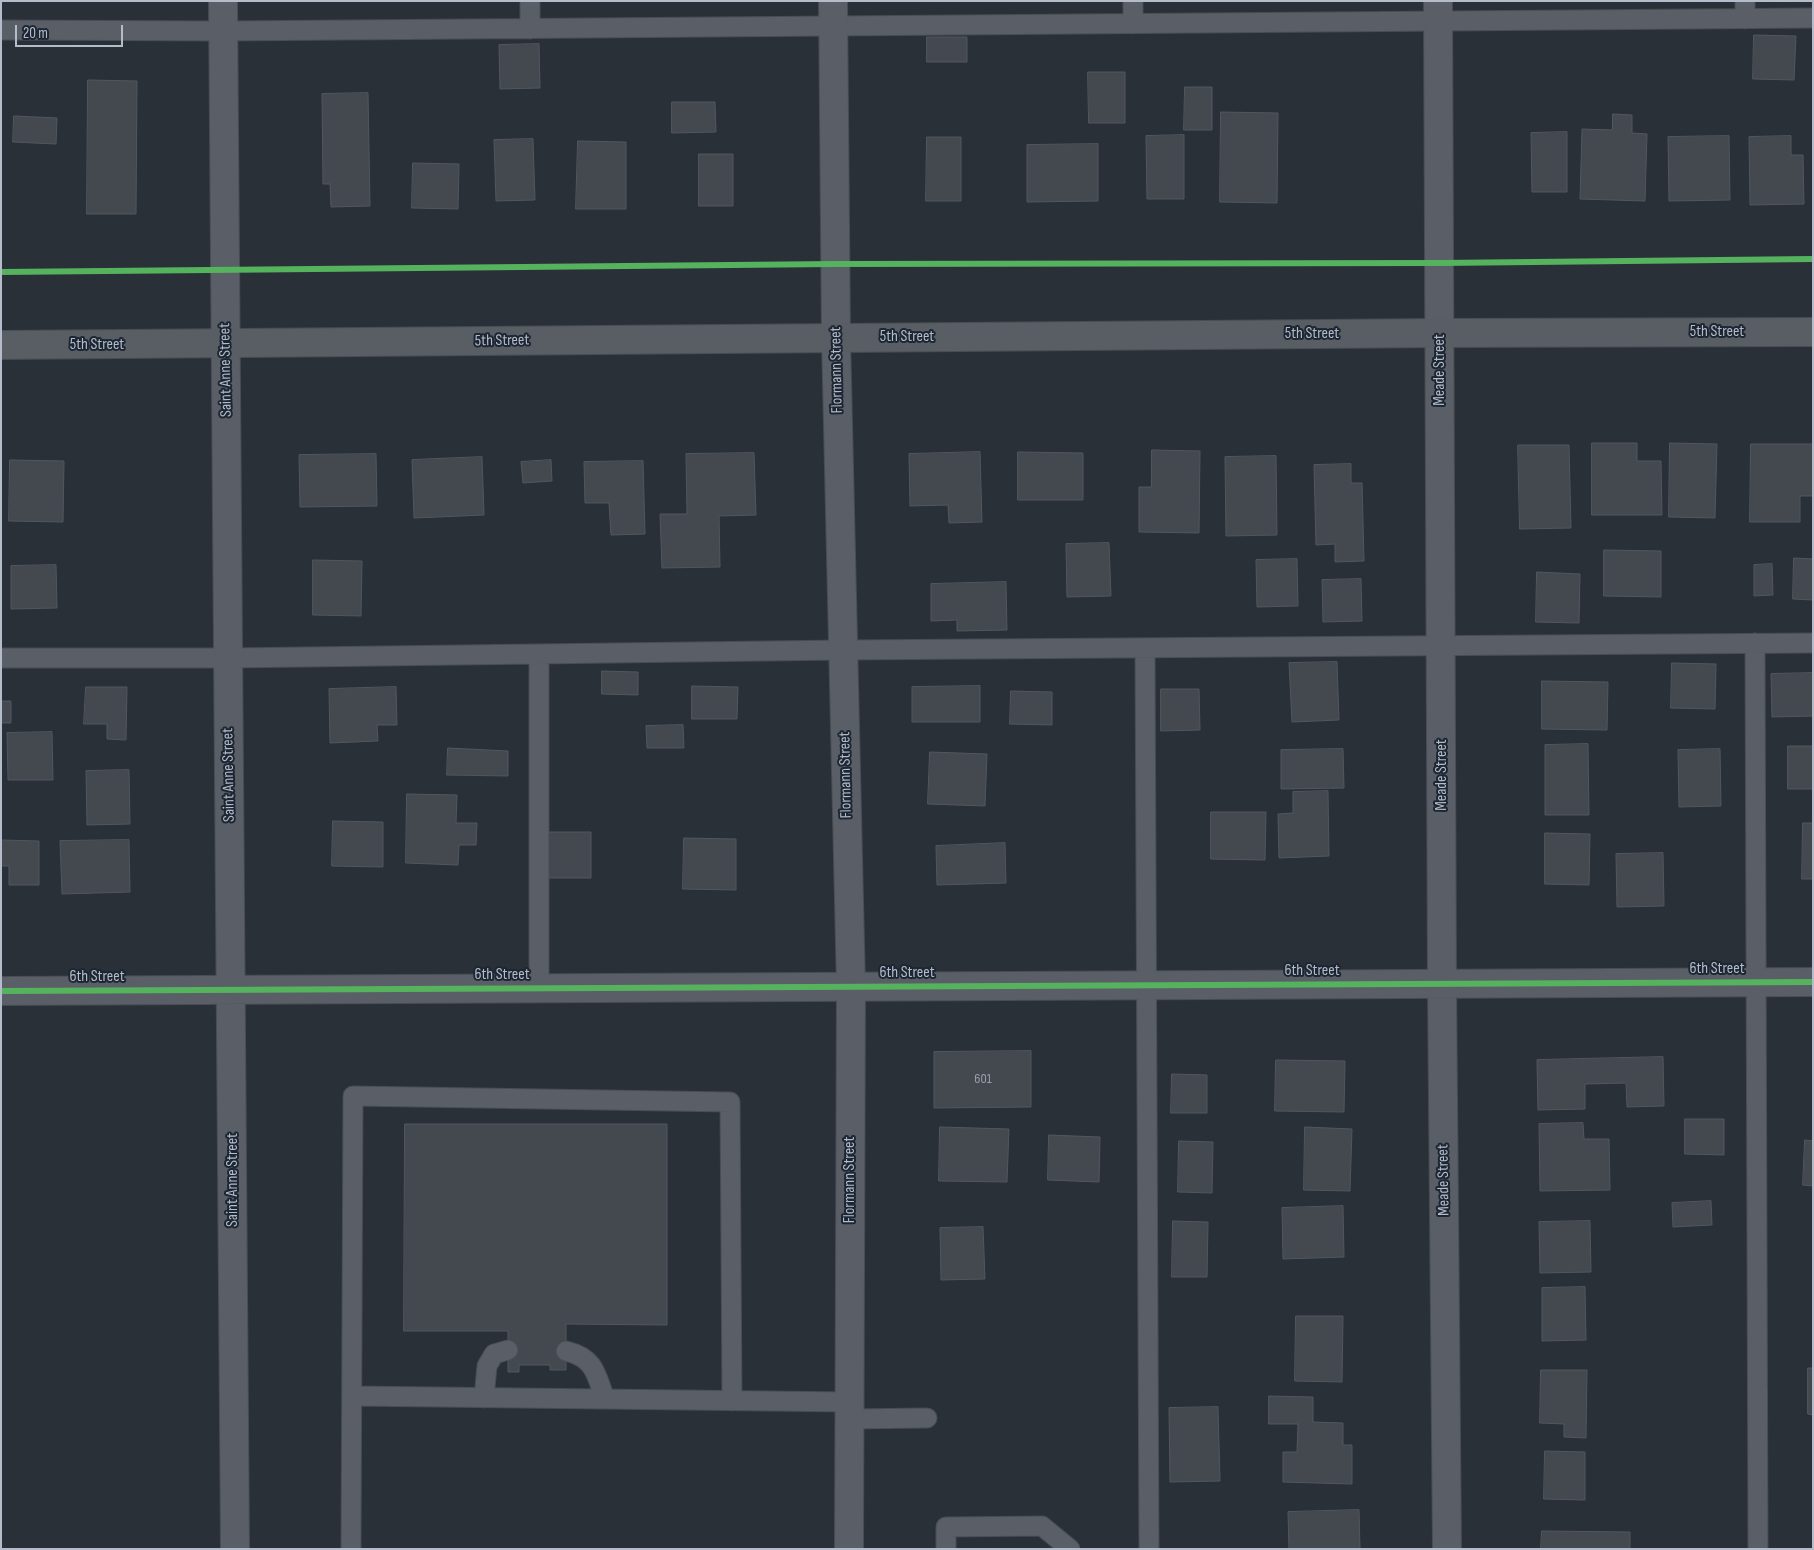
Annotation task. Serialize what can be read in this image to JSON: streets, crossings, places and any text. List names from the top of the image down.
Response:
{
  "streets": {
    "main road": ["5th Street"],
    "street": [
      "Saint Anne Street",
      "Flormann Street",
      "Meade Street",
      "6th Street"
    ]
  },
  "crossings": [
    ["5th Street", "Saint Anne Street"],
    ["5th Street", "Flormann Street"],
    ["5th Street", "Meade Street"],
    ["Saint Anne Street", "6th Street"],
    ["Flormann Street", "6th Street"],
    ["Meade Street", "6th Street"]
  ],
  "house_numbers": ["601"],
  "scale_bar": "20 m"
}
